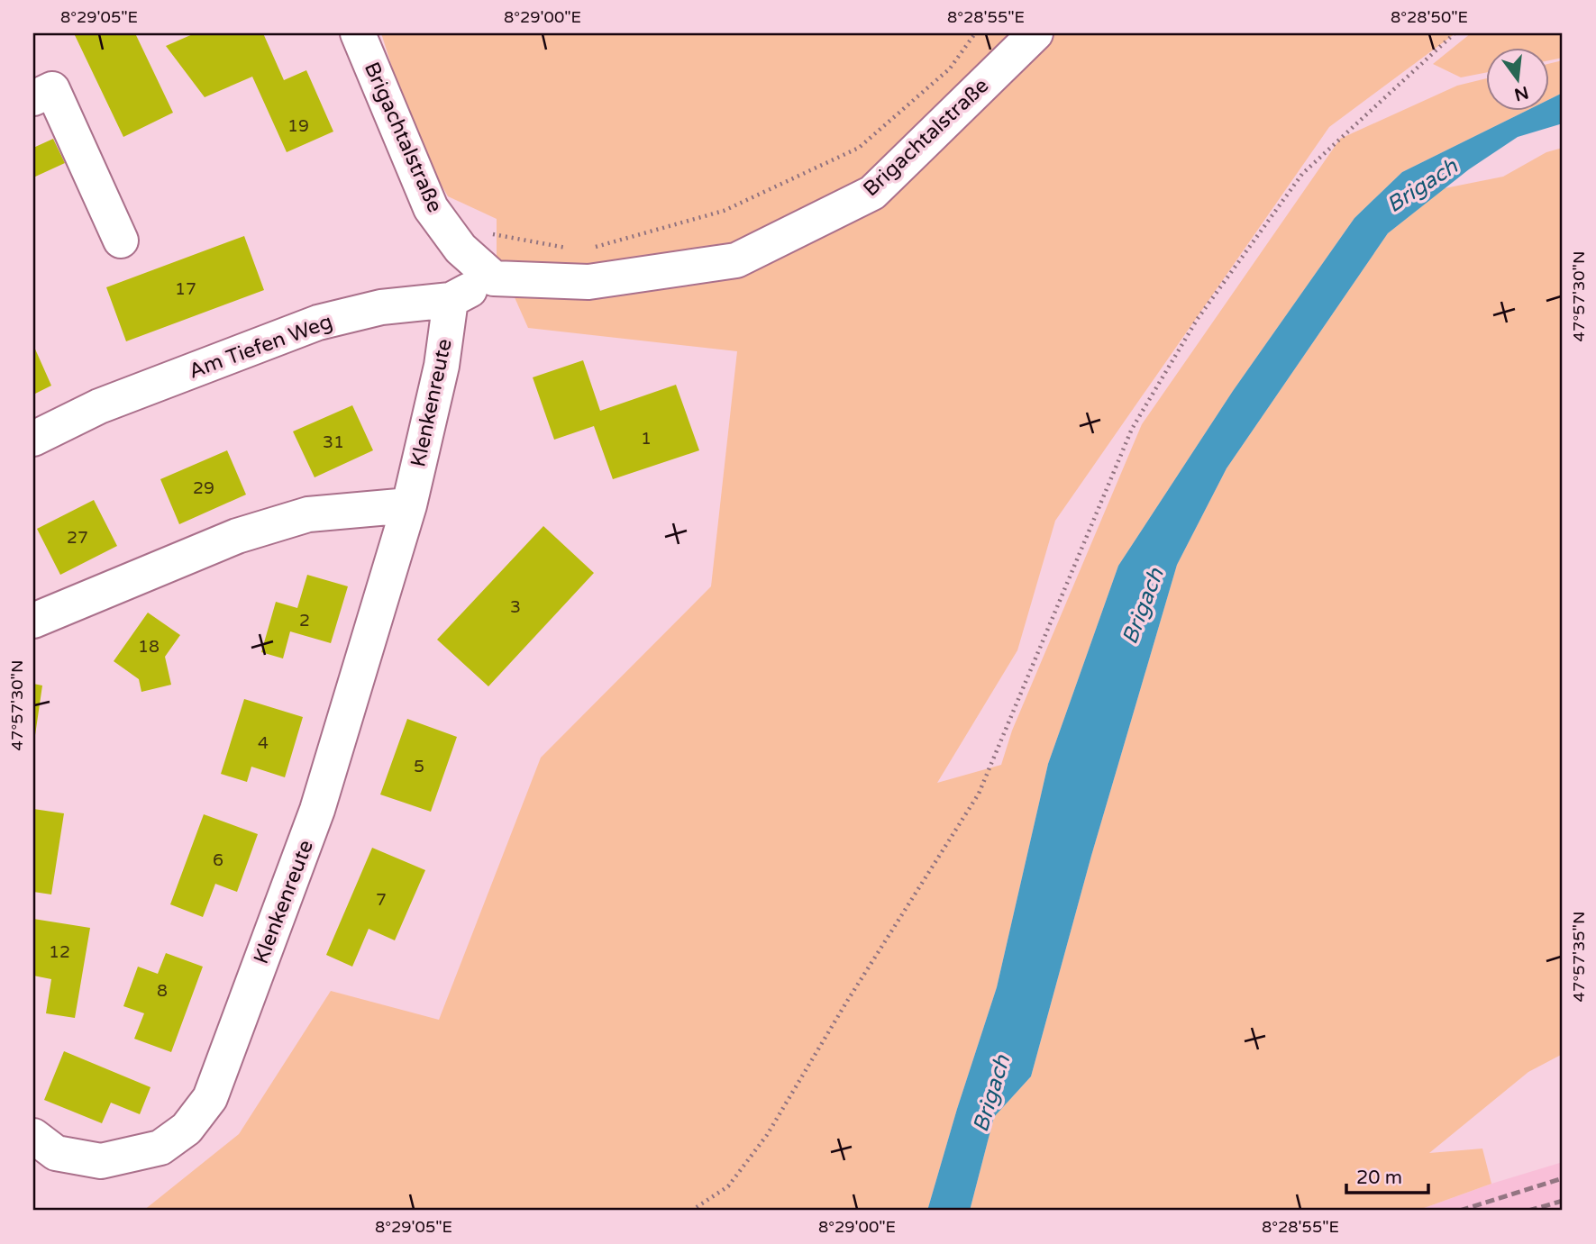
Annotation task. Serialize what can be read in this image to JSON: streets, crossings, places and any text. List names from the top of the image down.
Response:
{
  "streets": {
    "street": ["Brigachtalstraße", "Am Tiefen Weg", "Klenkenreute"]
  },
  "crossings": [
    ["Brigachtalstraße", "Am Tiefen Weg"],
    ["Am Tiefen Weg", "Klenkenreute"]
  ],
  "water": ["Brigach"],
  "house_numbers": [
    "19",
    "17",
    "1",
    "31",
    "29",
    "27",
    "3",
    "2",
    "18",
    "4",
    "5",
    "6",
    "7",
    "12",
    "8"
  ],
  "scale_bar": "20 m",
  "north": "bottom",
  "coordinates": [
    "8°29'05\"E",
    "8°29'00\"E",
    "8°28'55\"E",
    "8°28'50\"E",
    "47°57'30\"N",
    "47°57'35\"N"
  ]
}
